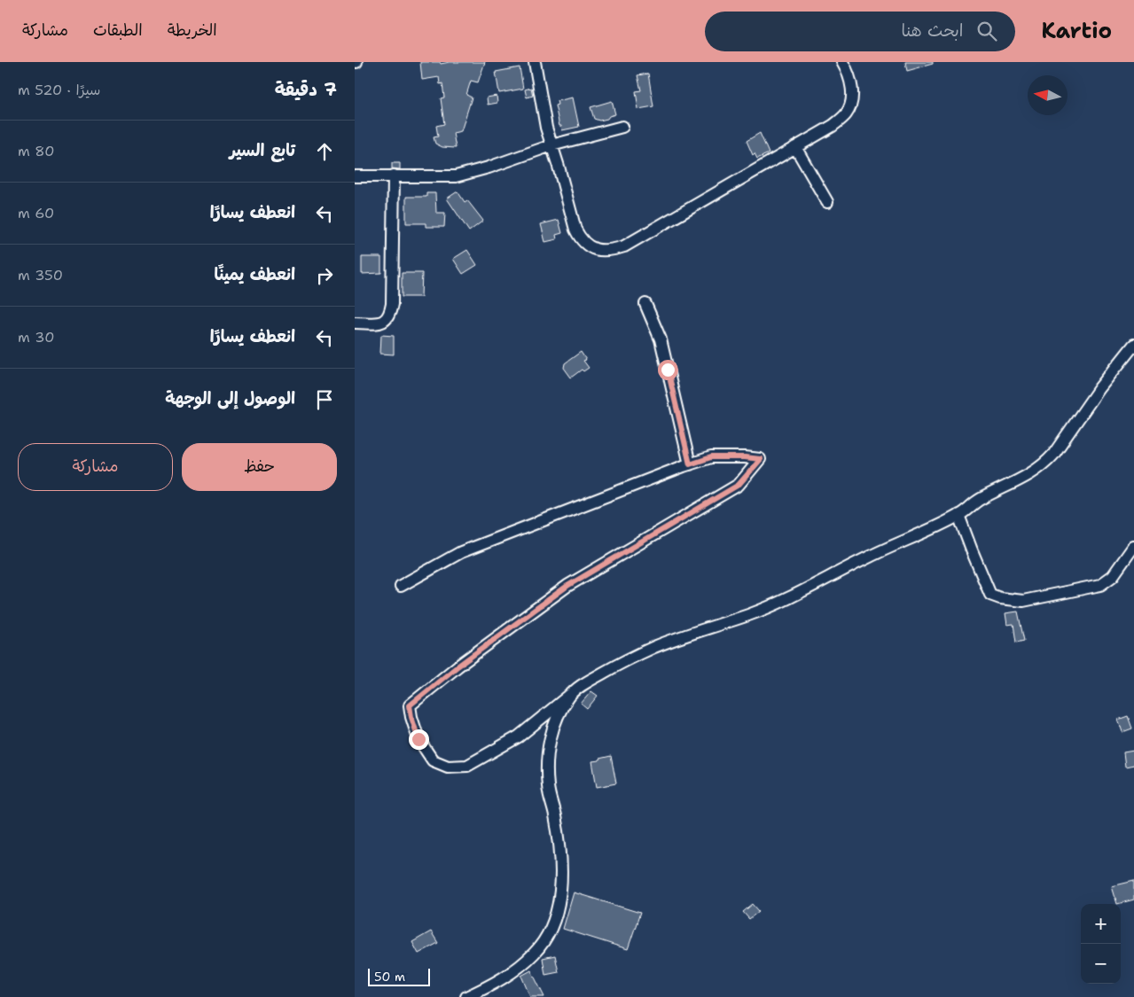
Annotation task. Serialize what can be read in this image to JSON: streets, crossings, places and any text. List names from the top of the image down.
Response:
{
  "scale_bar": "50 m",
  "north": "left",
  "page": {
    "header": "Kartio",
    "search": "ابحث هنا",
    "nav": ["الخريطة", "الطبقات", "مشاركة"],
    "heading": ["7 دقيقة", "سيرًا · 520 m"],
    "list": [
      ["تابع السير", "80 m"],
      ["انعطف يسارًا", "60 m"],
      ["انعطف يمينًا", "350 m"],
      ["انعطف يسارًا", "30 m"],
      "الوصول إلى الوجهة"
    ],
    "buttons": ["حفظ", "مشاركة"],
    "map_buttons": ["+", "−"],
    "scale": "50 m"
  }
}
